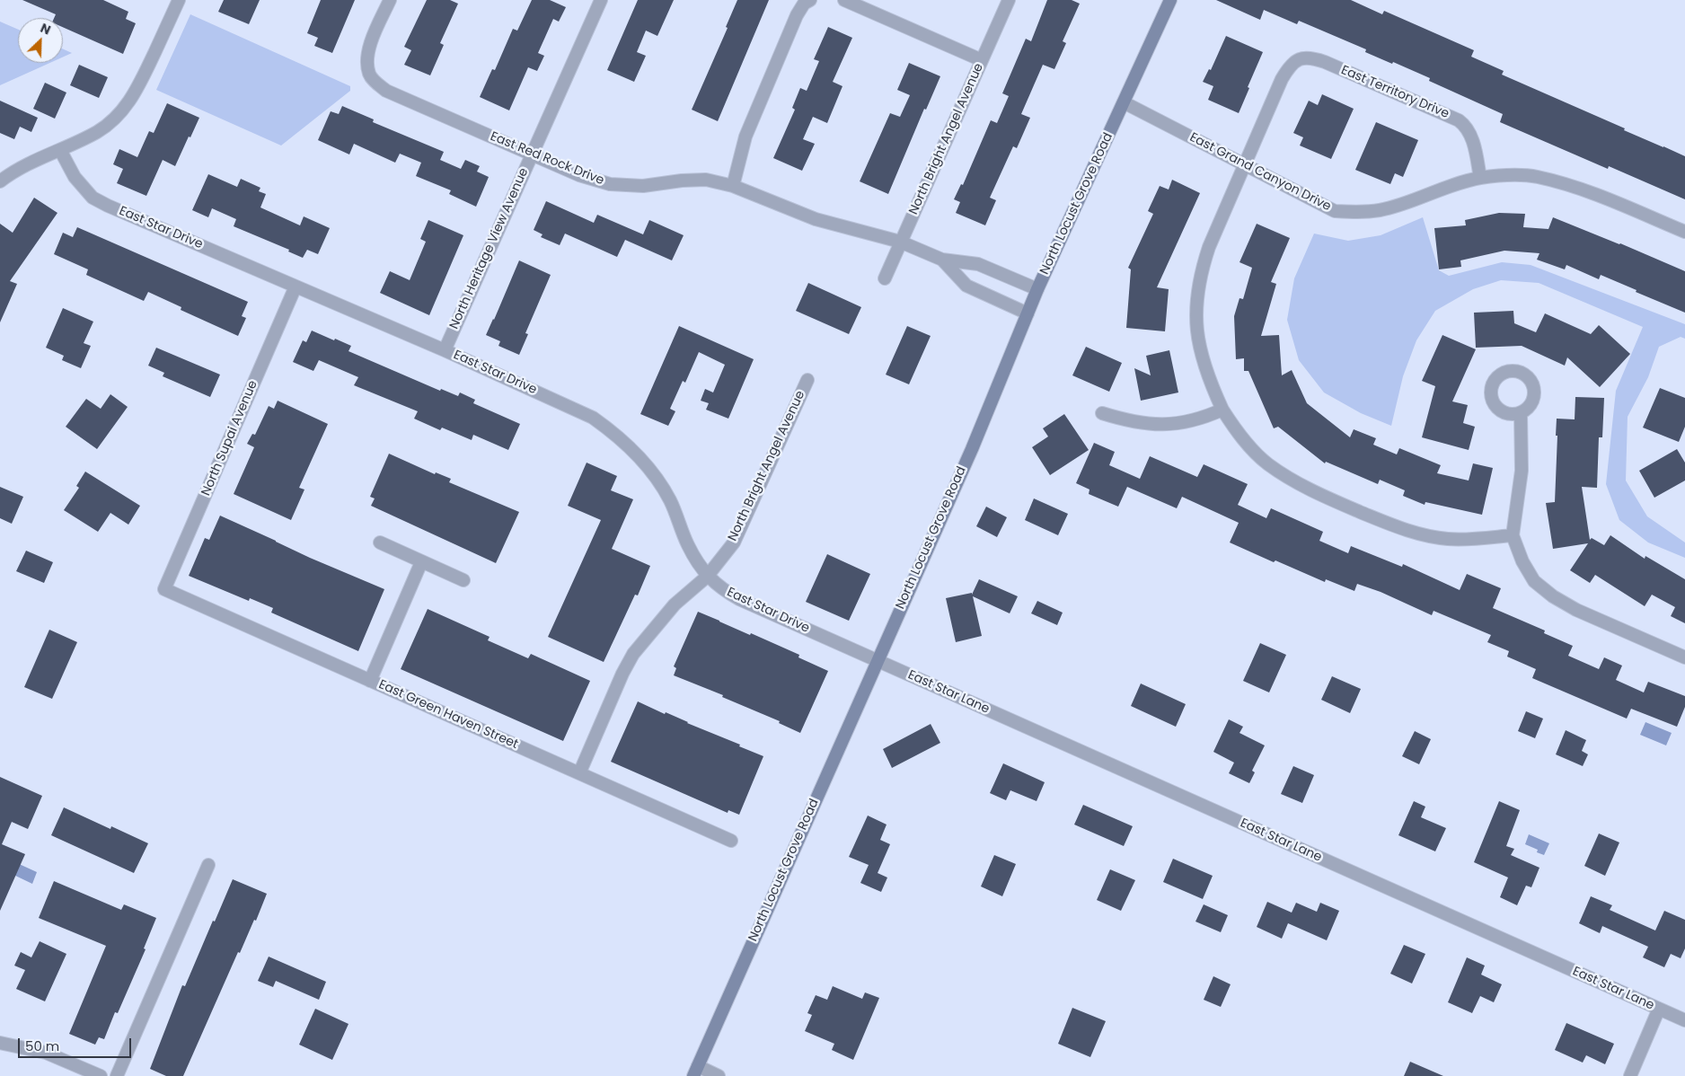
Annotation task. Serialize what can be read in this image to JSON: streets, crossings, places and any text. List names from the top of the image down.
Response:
{
  "streets": {
    "main road": ["North Locust Grove Road"],
    "street": [
      "East Territory Drive",
      "North Bright Angel Avenue",
      "East Red Rock Drive",
      "East Grand Canyon Drive",
      "East Star Drive",
      "North Heritage View Avenue",
      "North Supai Avenue",
      "East Star Lane",
      "East Green Haven Street"
    ]
  },
  "crossings": [
    ["East Territory Drive", "East Grand Canyon Drive"],
    ["North Bright Angel Avenue", "East Red Rock Drive"],
    ["North Bright Angel Avenue", "East Star Drive"],
    ["North Bright Angel Avenue", "East Green Haven Street"],
    ["East Red Rock Drive", "North Locust Grove Road"],
    ["East Red Rock Drive", "North Heritage View Avenue"],
    ["East Grand Canyon Drive", "North Locust Grove Road"],
    ["North Locust Grove Road", "East Star Drive"],
    ["North Locust Grove Road", "East Star Lane"],
    ["East Star Drive", "North Heritage View Avenue"],
    ["East Star Drive", "North Supai Avenue"],
    ["East Star Drive", "East Star Lane"],
    ["North Supai Avenue", "East Green Haven Street"]
  ],
  "scale_bar": "50 m",
  "north": "top right"
}
